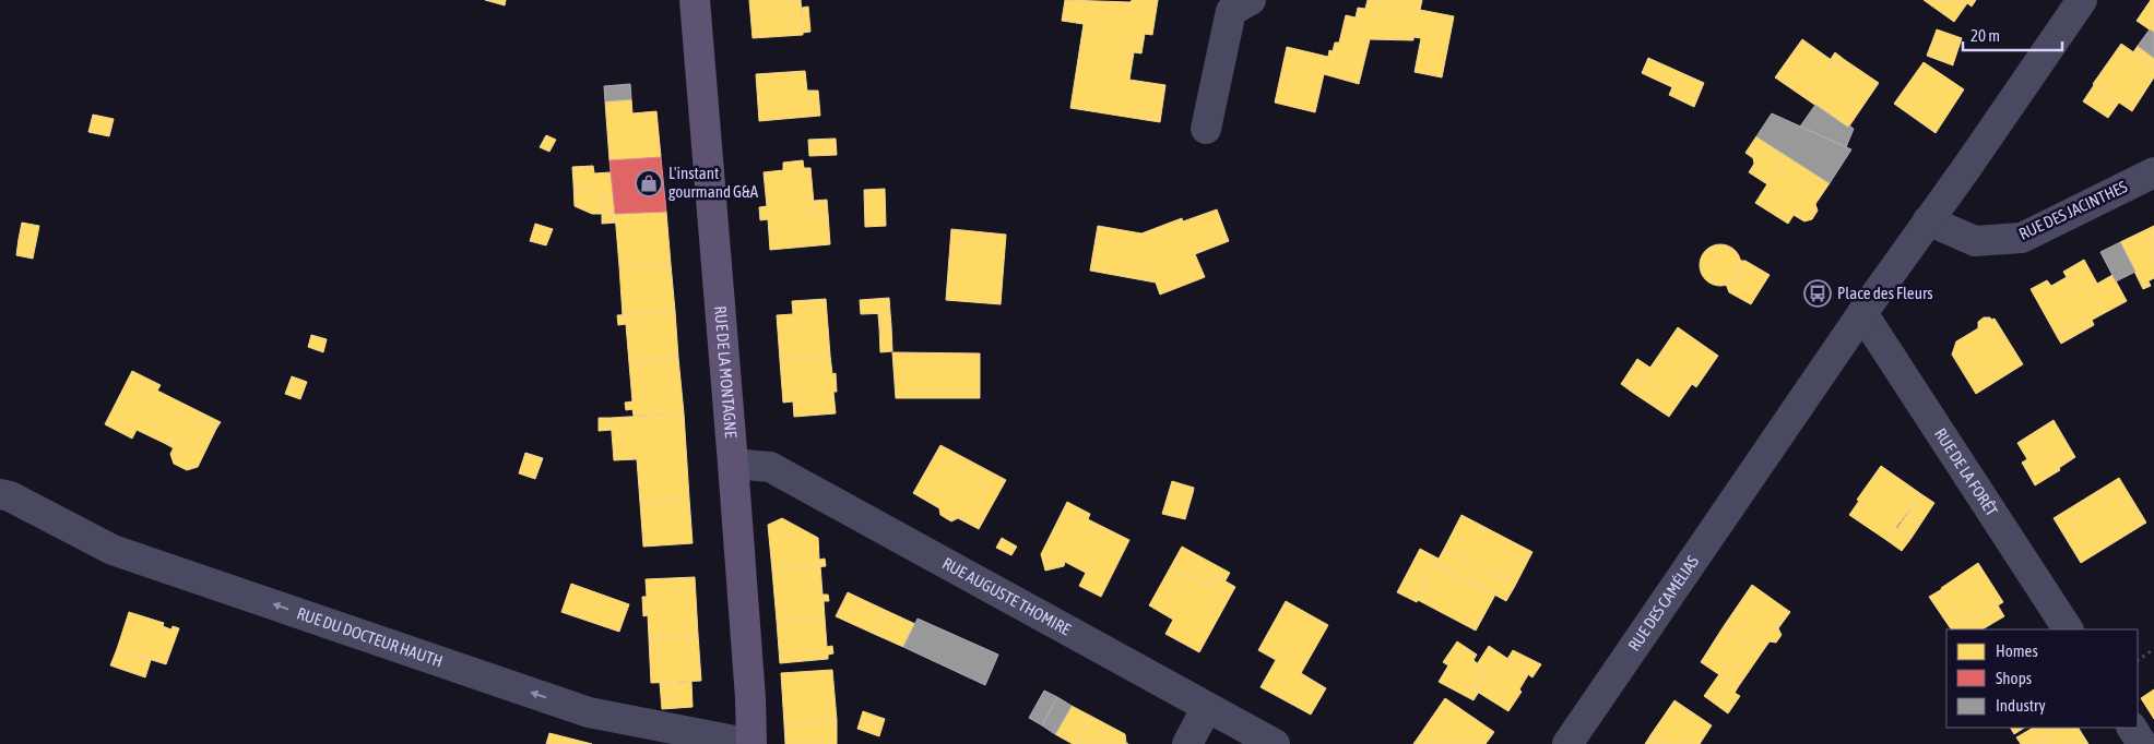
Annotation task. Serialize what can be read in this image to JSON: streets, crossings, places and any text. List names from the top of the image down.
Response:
{
  "streets": {
    "main road": ["RUE DE LA MONTAGNE"],
    "street": [
      "RUE DES JACINTHES",
      "RUE DE LA FORÊT",
      "RUE AUGUSTE THOMIRE",
      "RUE DES CAMÉLIAS",
      "RUE DU DOCTEUR HAUTH"
    ]
  },
  "crossings": [
    ["RUE DE LA MONTAGNE", "RUE AUGUSTE THOMIRE"],
    ["RUE DE LA MONTAGNE", "RUE DU DOCTEUR HAUTH"],
    ["RUE DE LA FORÊT", "RUE DES CAMÉLIAS"]
  ],
  "one_way": ["RUE DU DOCTEUR HAUTH"],
  "places": {
    "shop": ["L'instant gourmand G&A"],
    "bus stop": ["Place des Fleurs"]
  },
  "legend": ["Homes", "Shops", "Industry"],
  "scale_bar": "20 m"
}
